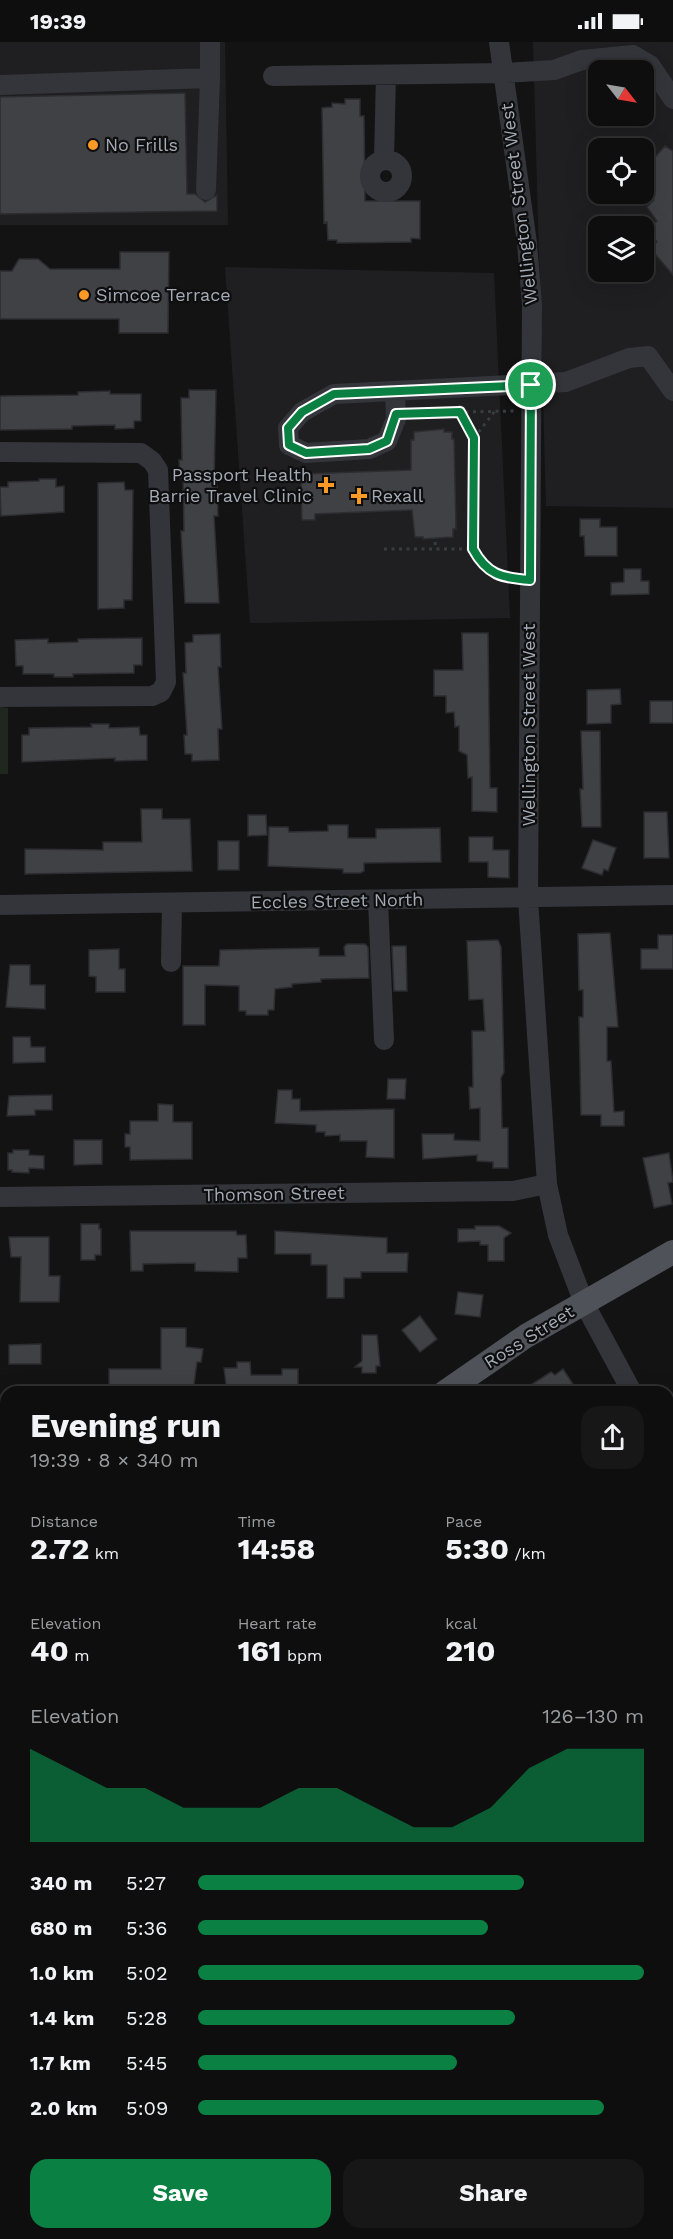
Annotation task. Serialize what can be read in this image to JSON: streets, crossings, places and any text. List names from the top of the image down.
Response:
{
  "streets": {
    "main road": ["Ross Street"],
    "street": ["Wellington Street West", "Eccles Street North", "Thomson Street"]
  },
  "crossings": [
    ["Wellington Street West", "Eccles Street North"],
    ["Wellington Street West", "Thomson Street"],
    ["Wellington Street West", "Ross Street"]
  ],
  "places": {
    "other": ["No Frills", "Simcoe Terrace"],
    "health": ["Passport Health Barrie Travel Clinic", "Rexall"]
  },
  "north": "bottom right",
  "page": {
    "status": "19:39",
    "heading": ["Evening run", "19:39 · 8 × 340 m"],
    "stats": [
      ["Distance", "2.72 km"],
      ["Time", "14:58"],
      ["Pace", "5:30 /km"],
      ["Elevation", "40 m"],
      ["Heart rate", "161 bpm"],
      ["kcal", "210"]
    ],
    "chart": ["Elevation", "126–130 m"],
    "list": [
      {
        "name": "340 m",
        "note": "5:27"
      },
      {
        "name": "680 m",
        "note": "5:36"
      },
      {
        "name": "1.0 km",
        "note": "5:02"
      },
      {
        "name": "1.4 km",
        "note": "5:28"
      },
      {
        "name": "1.7 km",
        "note": "5:45"
      },
      {
        "name": "2.0 km",
        "note": "5:09"
      }
    ],
    "buttons": ["Save", "Share"]
  }
}
